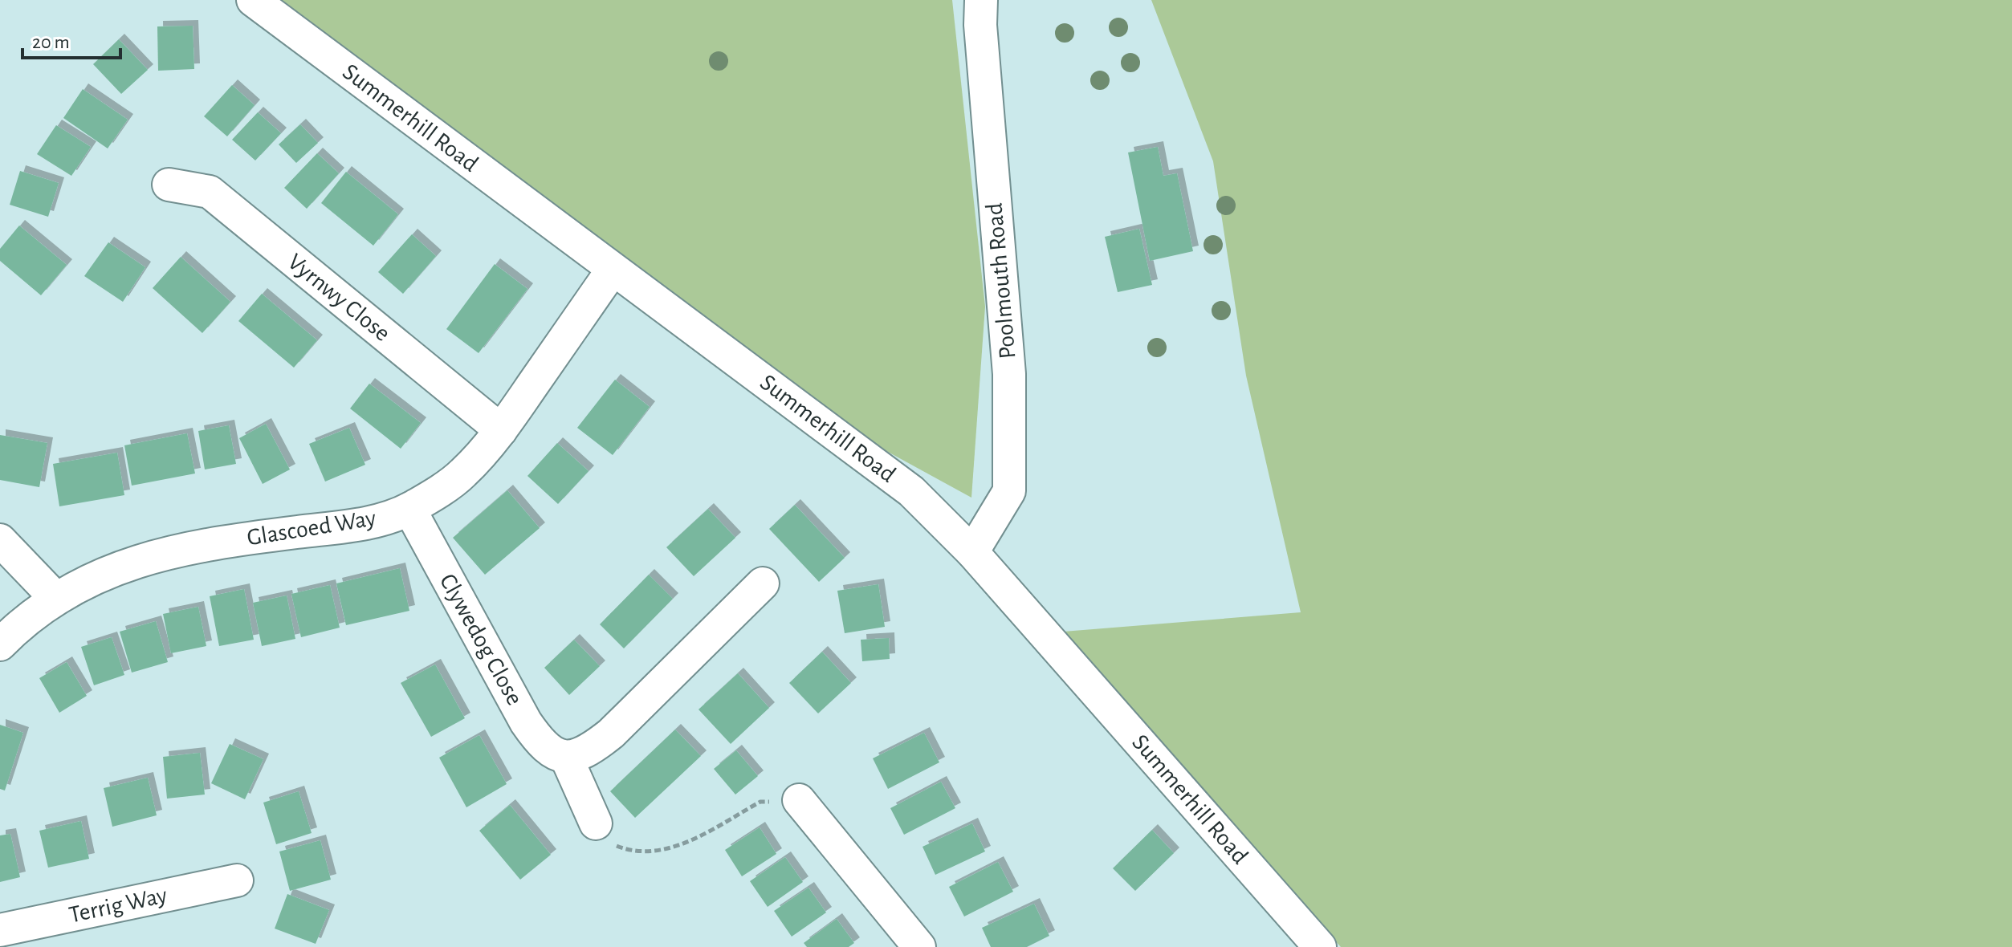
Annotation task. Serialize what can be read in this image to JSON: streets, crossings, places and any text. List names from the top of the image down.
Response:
{
  "streets": {
    "street": [
      "Summerhill Road",
      "Poolmouth Road",
      "Vyrnwy Close",
      "Glascoed Way",
      "Clywedog Close",
      "Terrig Way"
    ]
  },
  "crossings": [
    ["Summerhill Road", "Poolmouth Road"],
    ["Summerhill Road", "Glascoed Way"],
    ["Vyrnwy Close", "Glascoed Way"],
    ["Glascoed Way", "Clywedog Close"]
  ],
  "scale_bar": "20 m"
}
